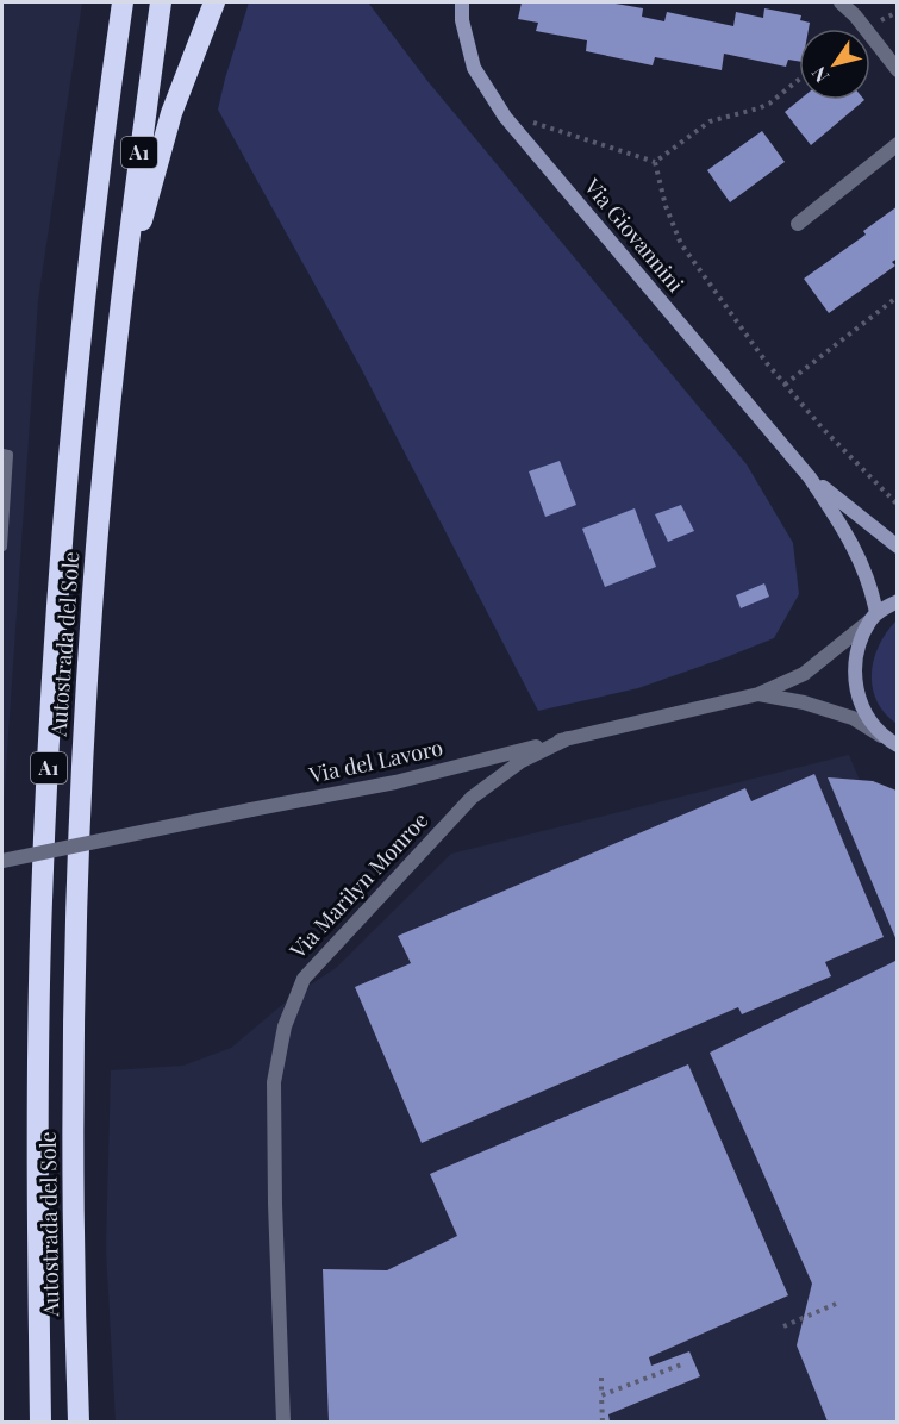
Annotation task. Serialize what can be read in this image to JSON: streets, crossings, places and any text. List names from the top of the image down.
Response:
{
  "streets": {
    "highway": ["A1", "Autostrada del Sole"],
    "street": ["Via Giovannini", "Via del Lavoro", "Via Marilyn Monroe"]
  },
  "crossings": [
    ["Via Giovannini", "Via del Lavoro"],
    ["Via del Lavoro", "Via Marilyn Monroe"]
  ],
  "north": "bottom left"
}
